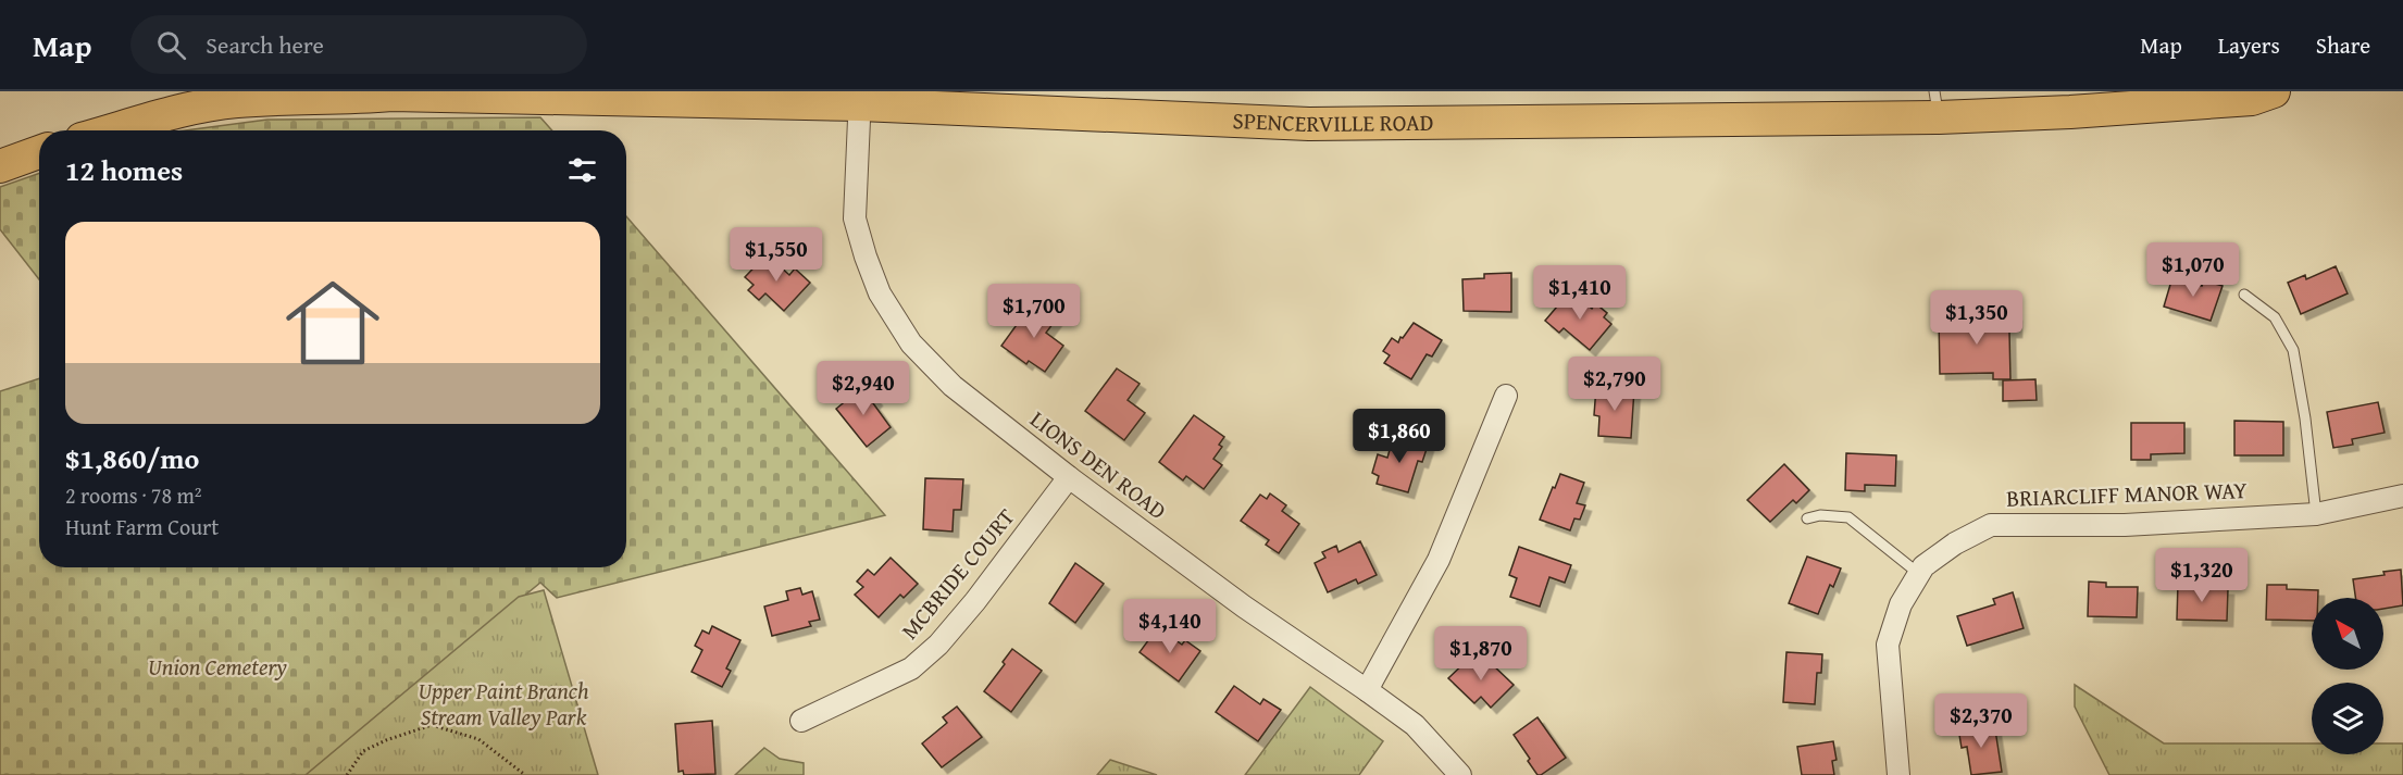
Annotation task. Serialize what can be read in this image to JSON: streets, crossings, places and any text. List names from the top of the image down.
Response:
{
  "streets": {
    "main road": ["SPENCERVILLE ROAD"],
    "street": ["LIONS DEN ROAD", "BRIARCLIFF MANOR WAY", "MCBRIDE COURT"]
  },
  "crossings": [
    ["SPENCERVILLE ROAD", "LIONS DEN ROAD"],
    ["LIONS DEN ROAD", "MCBRIDE COURT"]
  ],
  "parks": ["Union Cemetery", "Upper Paint Branch Stream Valley Park"],
  "north": "top left",
  "page": {
    "header": "Map",
    "search": "Search here",
    "nav": ["Map", "Layers", "Share"],
    "heading": "12 homes",
    "list": [
      {
        "name": "$1,860/mo",
        "note": "2 rooms · 78 m² · Hunt Farm Court"
      }
    ],
    "price": [
      "$1,550",
      "$1,070",
      "$1,410",
      "$1,700",
      "$1,350",
      "$2,790",
      "$2,940",
      "$1,860",
      "$1,320",
      "$4,140",
      "$1,870",
      "$2,370"
    ]
  }
}
